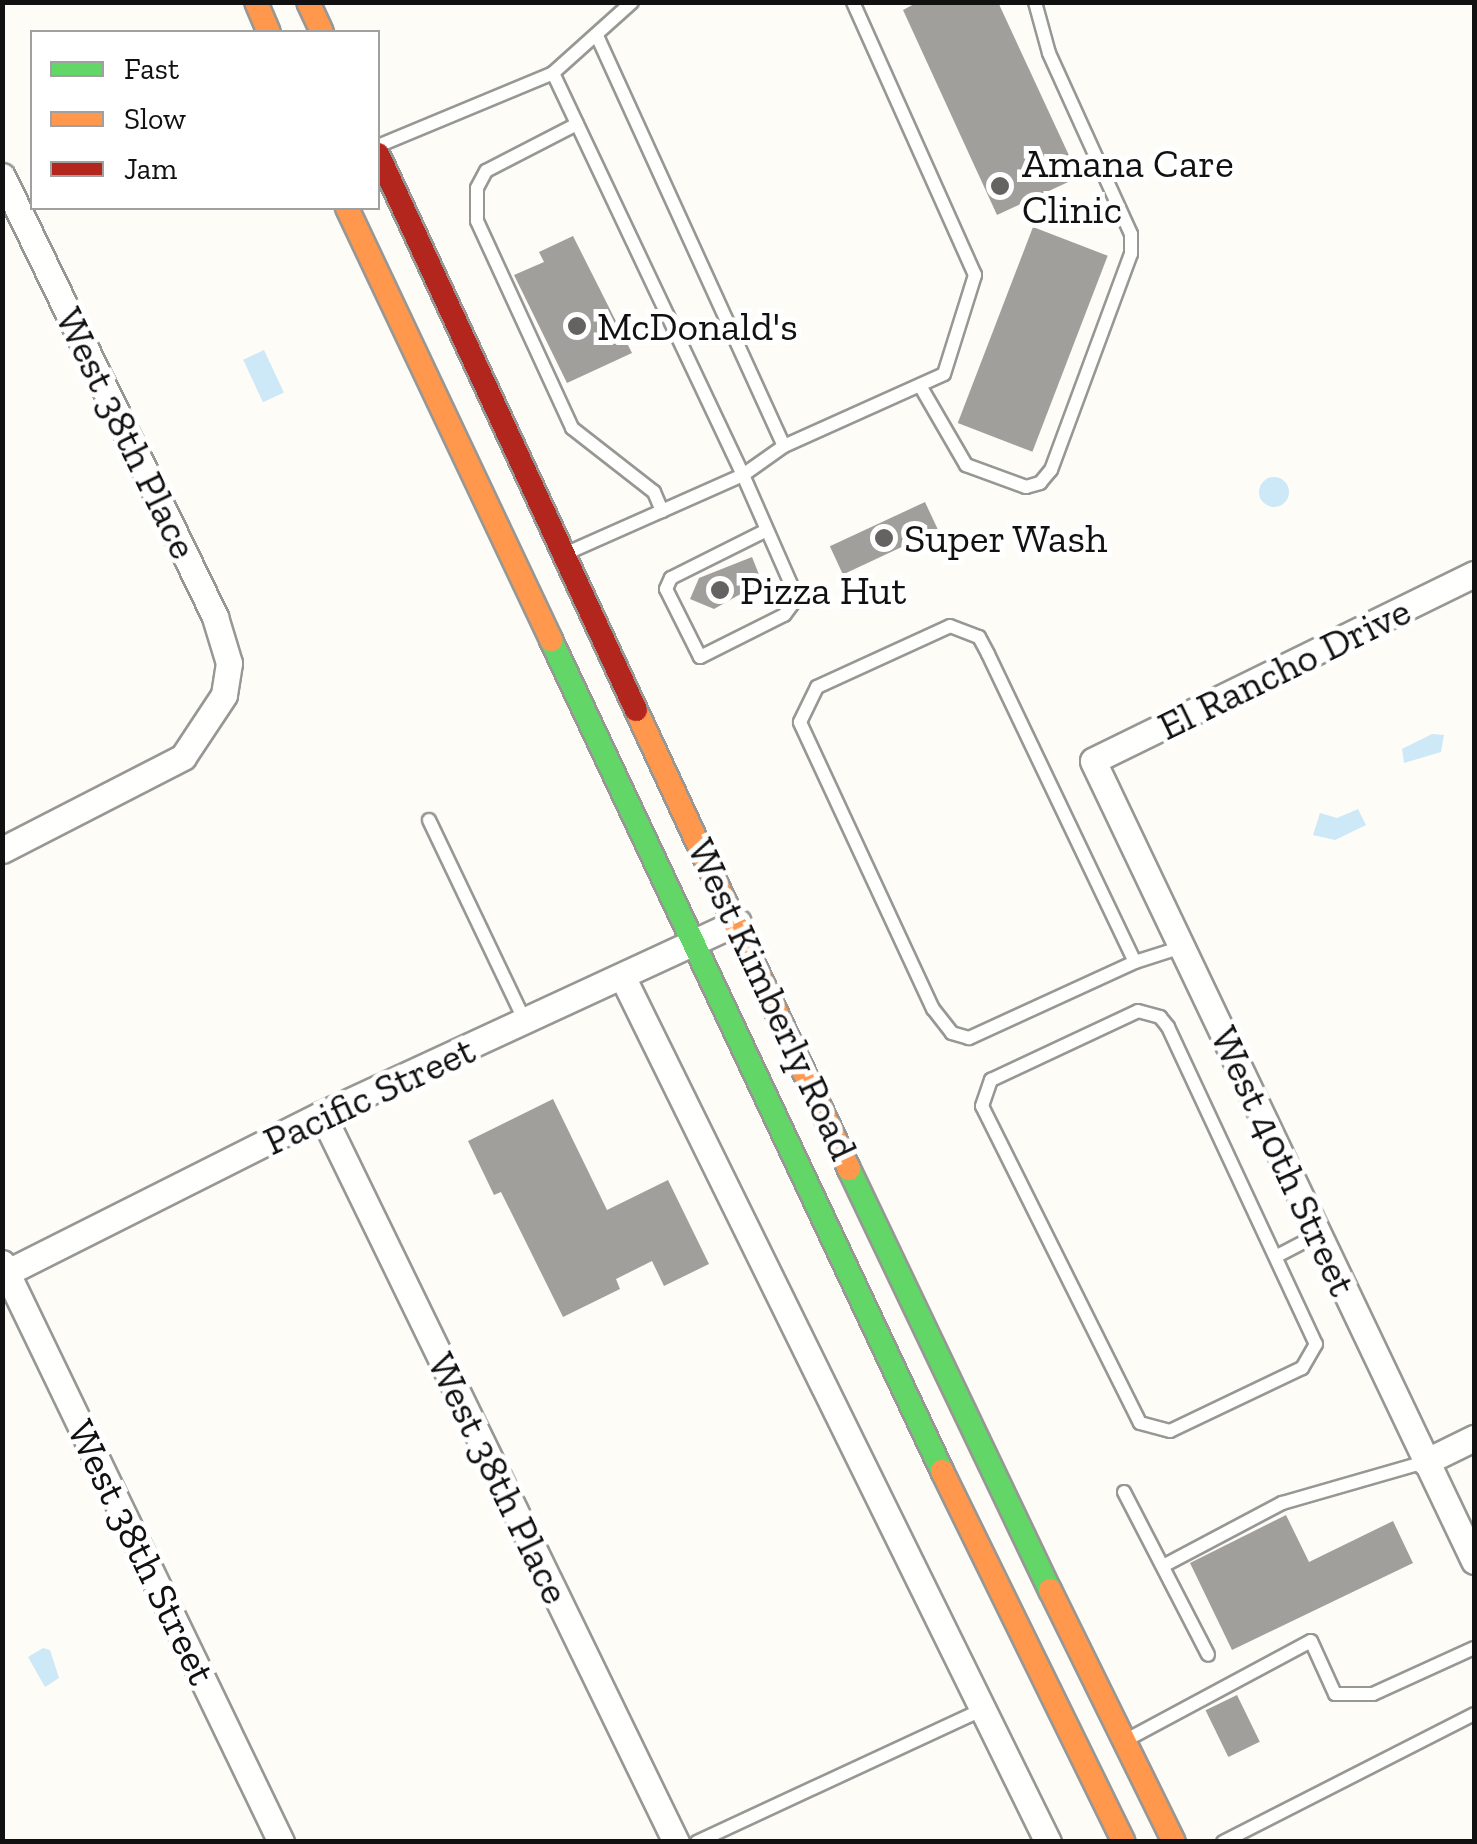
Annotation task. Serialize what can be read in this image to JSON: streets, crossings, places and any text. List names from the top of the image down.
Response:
{
  "streets": {
    "main road": ["West Kimberly Road"],
    "street": [
      "West 38th Place",
      "El Rancho Drive",
      "Pacific Street",
      "West 40th Street",
      "West 38th Street"
    ]
  },
  "crossings": [
    ["West 38th Place", "Pacific Street"],
    ["El Rancho Drive", "West 40th Street"],
    ["West Kimberly Road", "Pacific Street"],
    ["Pacific Street", "West 38th Street"]
  ],
  "places": [
    "Amana Care Clinic",
    "McDonald's",
    "Super Wash",
    "Pizza Hut"
  ],
  "legend": ["Fast", "Slow", "Jam"]
}
